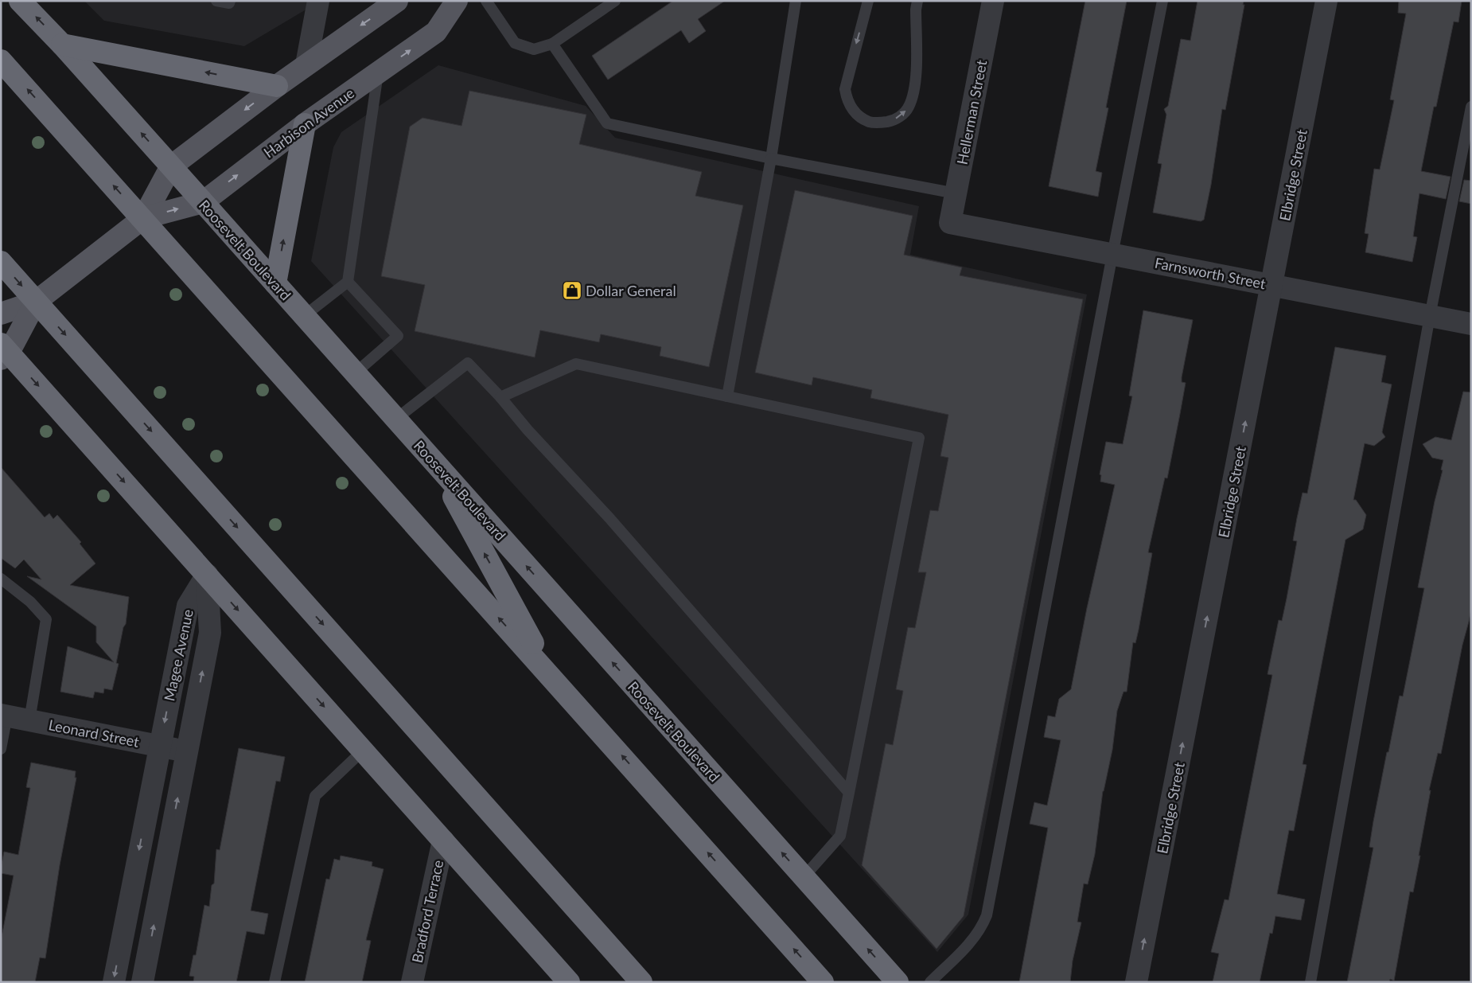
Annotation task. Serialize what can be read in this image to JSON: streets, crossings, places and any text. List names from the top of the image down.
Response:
{
  "streets": {
    "highway": ["Roosevelt Boulevard"],
    "main road": ["Harbison Avenue"],
    "street": [
      "Hellerman Street",
      "Elbridge Street",
      "Farnsworth Street",
      "Magee Avenue",
      "Leonard Street",
      "Bradford Terrace"
    ]
  },
  "crossings": [
    ["Hellerman Street", "Farnsworth Street"],
    ["Harbison Avenue", "Roosevelt Boulevard"],
    ["Elbridge Street", "Farnsworth Street"],
    ["Magee Avenue", "Leonard Street"]
  ],
  "one_way": ["Elbridge Street"],
  "places": {
    "shop": ["Dollar General"]
  }
}
